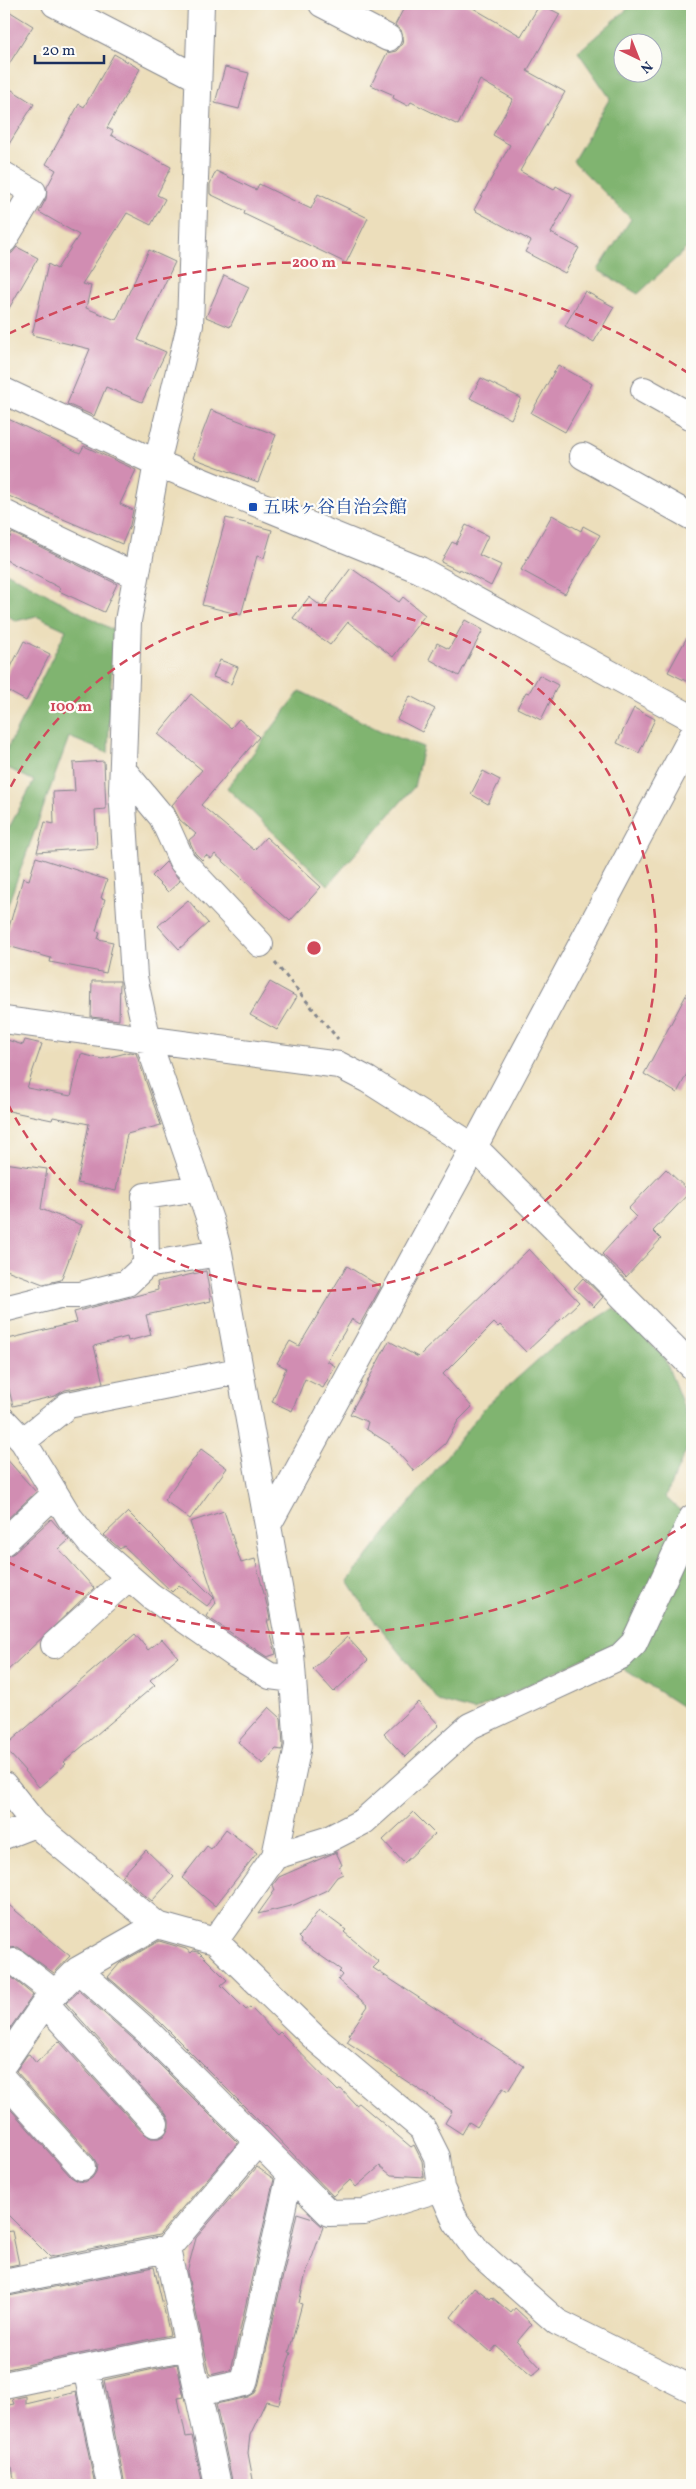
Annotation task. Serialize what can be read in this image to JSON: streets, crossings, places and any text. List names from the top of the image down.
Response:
{
  "places": {
    "transit": ["五味ヶ谷自治会館"]
  },
  "scale_bar": "20 m",
  "north": "bottom right",
  "rings": ["200 m", "100 m"]
}
